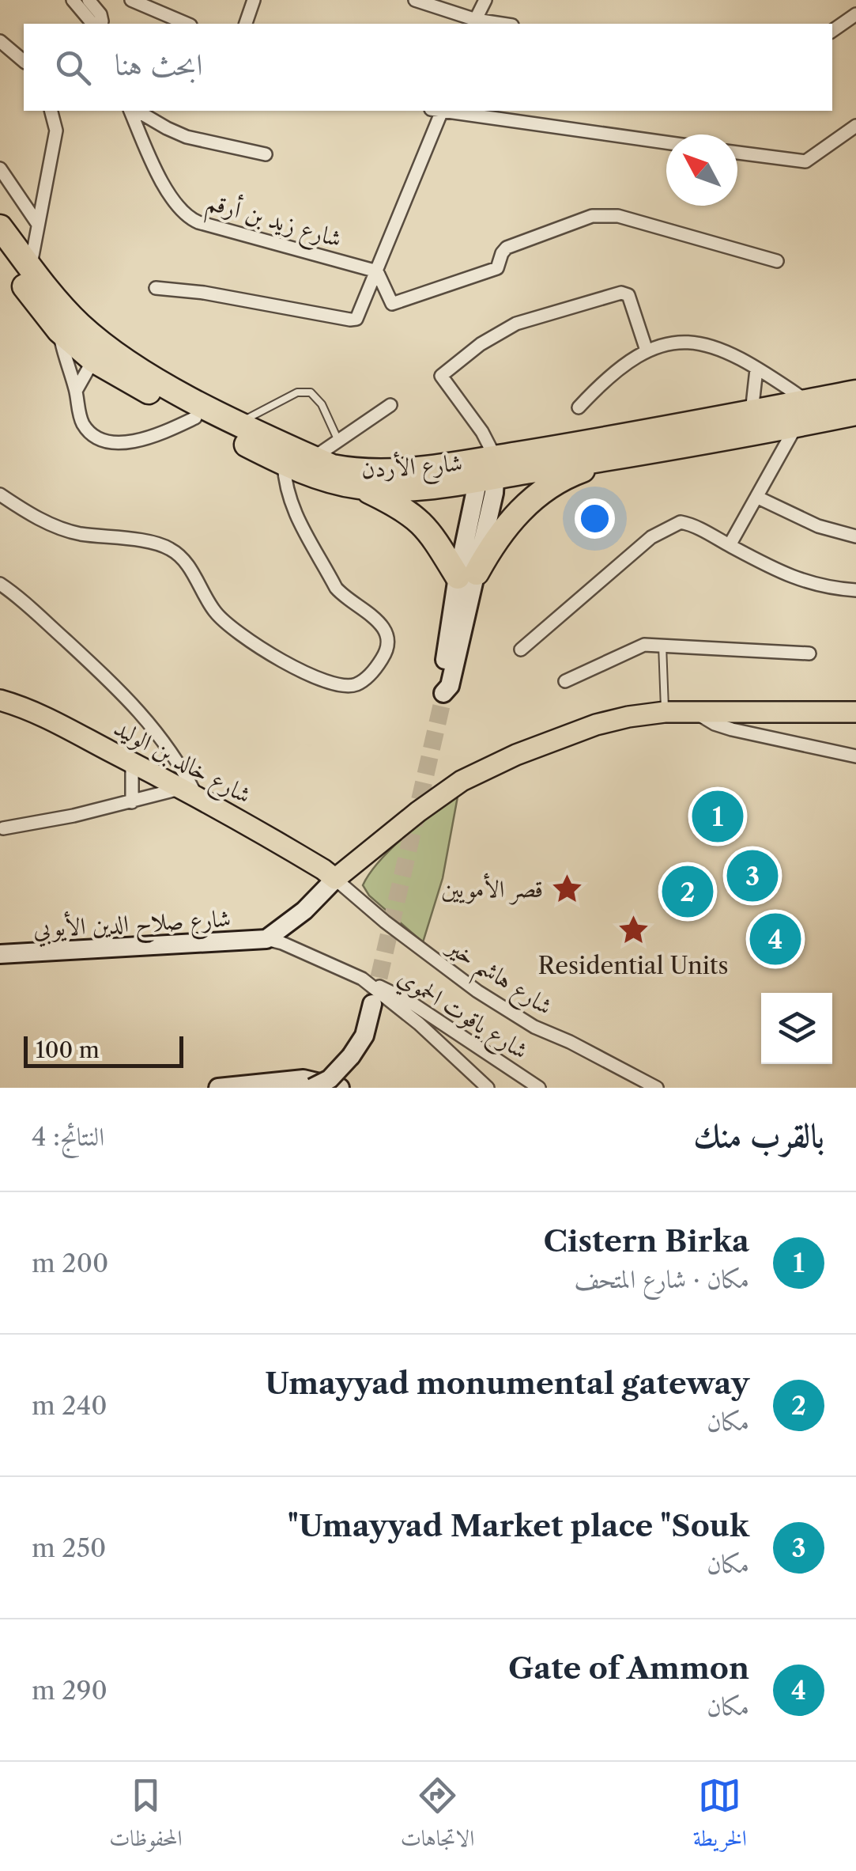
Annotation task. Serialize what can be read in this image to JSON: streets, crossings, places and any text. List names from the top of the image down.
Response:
{
  "streets": {
    "highway": ["شارع الأردن"],
    "main road": ["شارع خالد بن الوليد", "شارع صلاح الدين الأيوبي"],
    "street": ["شارع زيد بن أرقم", "شارع هاشم خير", "شارع ياقوت الحموي"]
  },
  "crossings": [
    ["شارع خالد بن الوليد", "شارع صلاح الدين الأيوبي"],
    ["شارع خالد بن الوليد", "شارع هاشم خير"],
    ["شارع صلاح الدين الأيوبي", "شارع هاشم خير"],
    ["شارع صلاح الدين الأيوبي", "شارع ياقوت الحموي"]
  ],
  "places": {
    "place": ["قصر الأمويين", "Residential Units"]
  },
  "scale_bar": "100 m",
  "north": "top left",
  "page": {
    "search": "ابحث هنا",
    "pins": [
      "1",
      "3",
      "2",
      "4"
    ],
    "scale": "100 m",
    "heading": ["بالقرب منك", "النتائج: 4"],
    "list": [
      {
        "mark": "1",
        "name": "Cistern Birka",
        "note": "مكان · شارع المتحف",
        "value": "200 m"
      },
      {
        "mark": "2",
        "name": "Umayyad monumental gateway",
        "note": "مكان",
        "value": "240 m"
      },
      {
        "mark": "3",
        "name": "Umayyad Market place \"Souk\"",
        "note": "مكان",
        "value": "250 m"
      },
      {
        "mark": "4",
        "name": "Gate of Ammon",
        "note": "مكان",
        "value": "290 m"
      }
    ],
    "nav": ["الخريطة", "الاتجاهات", "المحفوظات"]
  }
}
